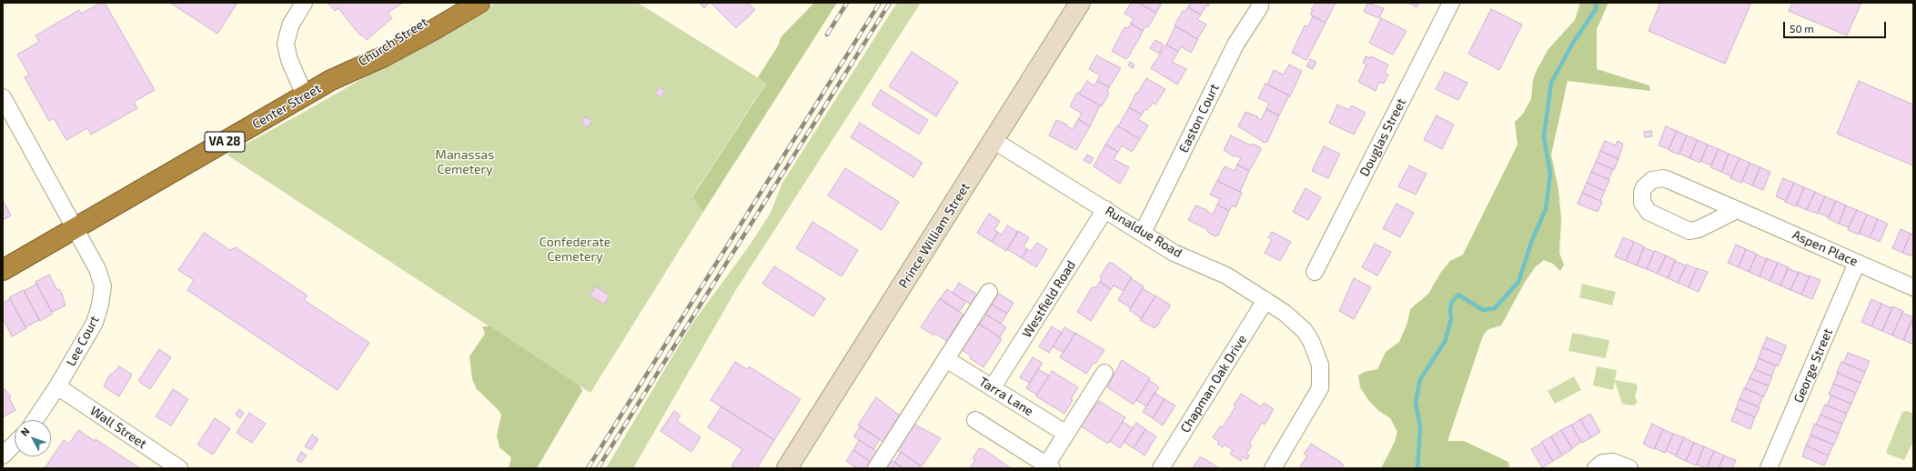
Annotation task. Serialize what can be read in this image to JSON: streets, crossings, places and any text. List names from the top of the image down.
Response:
{
  "streets": {
    "highway": ["Church Street", "Center Street", "VA 28"],
    "street": [
      "Easton Court",
      "Douglas Street",
      "Runaldue Road",
      "Prince William Street",
      "Aspen Place",
      "Westfield Road",
      "Lee Court",
      "George Street",
      "Chapman Oak Drive",
      "Tarra Lane",
      "Wall Street"
    ]
  },
  "crossings": [
    ["Church Street", "Center Street"],
    ["Center Street", "Lee Court"],
    ["Easton Court", "Runaldue Road"],
    ["Runaldue Road", "Prince William Street"],
    ["Runaldue Road", "Westfield Road"],
    ["Runaldue Road", "Chapman Oak Drive"],
    ["Aspen Place", "George Street"],
    ["Westfield Road", "Tarra Lane"],
    ["Lee Court", "Wall Street"]
  ],
  "parks": ["Manassas Cemetery", "Confederate Cemetery"],
  "scale_bar": "50 m",
  "north": "top left"
}
